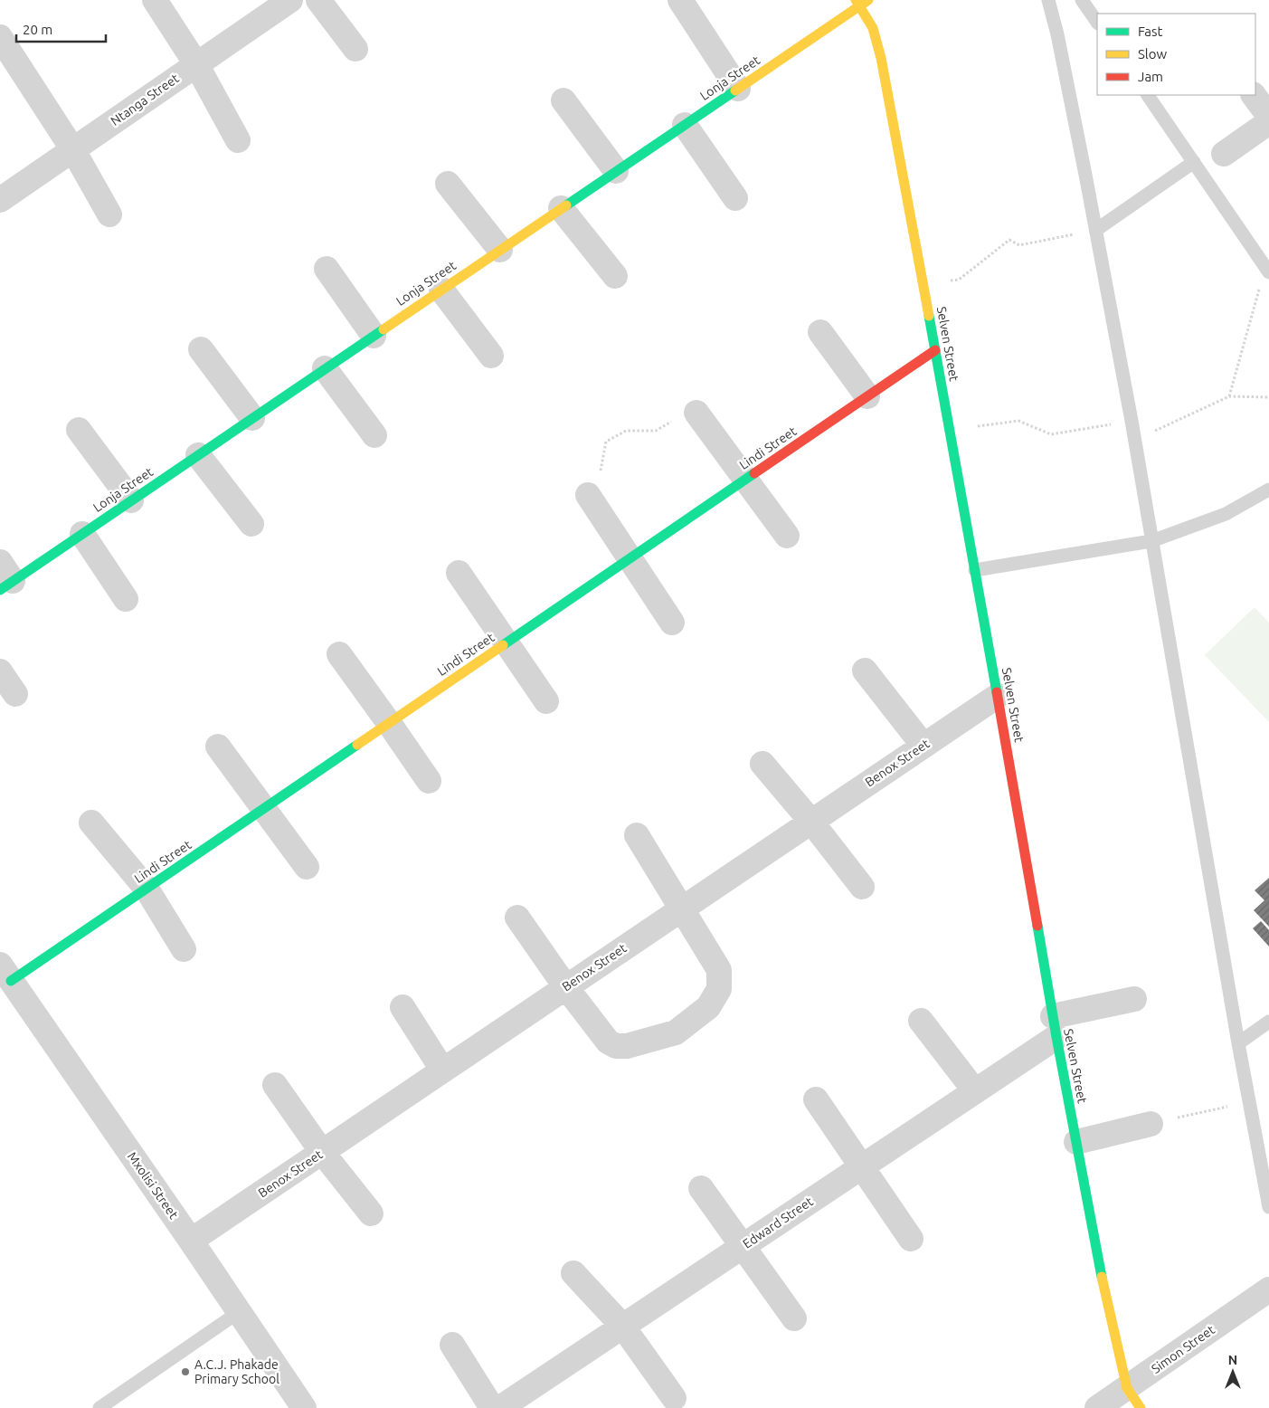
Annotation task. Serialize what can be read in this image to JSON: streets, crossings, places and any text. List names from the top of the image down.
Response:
{
  "streets": {
    "street": [
      "Lonja Street",
      "Ntanga Street",
      "Selven Street",
      "Lindi Street",
      "Benox Street",
      "Mxolisi Street",
      "Edward Street",
      "Simon Street"
    ]
  },
  "crossings": [
    ["Lonja Street", "Selven Street"],
    ["Selven Street", "Lindi Street"],
    ["Selven Street", "Benox Street"],
    ["Selven Street", "Edward Street"],
    ["Selven Street", "Simon Street"],
    ["Lindi Street", "Mxolisi Street"],
    ["Benox Street", "Mxolisi Street"]
  ],
  "places": ["A.C.J. Phakade Primary School"],
  "legend": ["Fast", "Slow", "Jam"],
  "scale_bar": "20 m",
  "north": "top"
}
